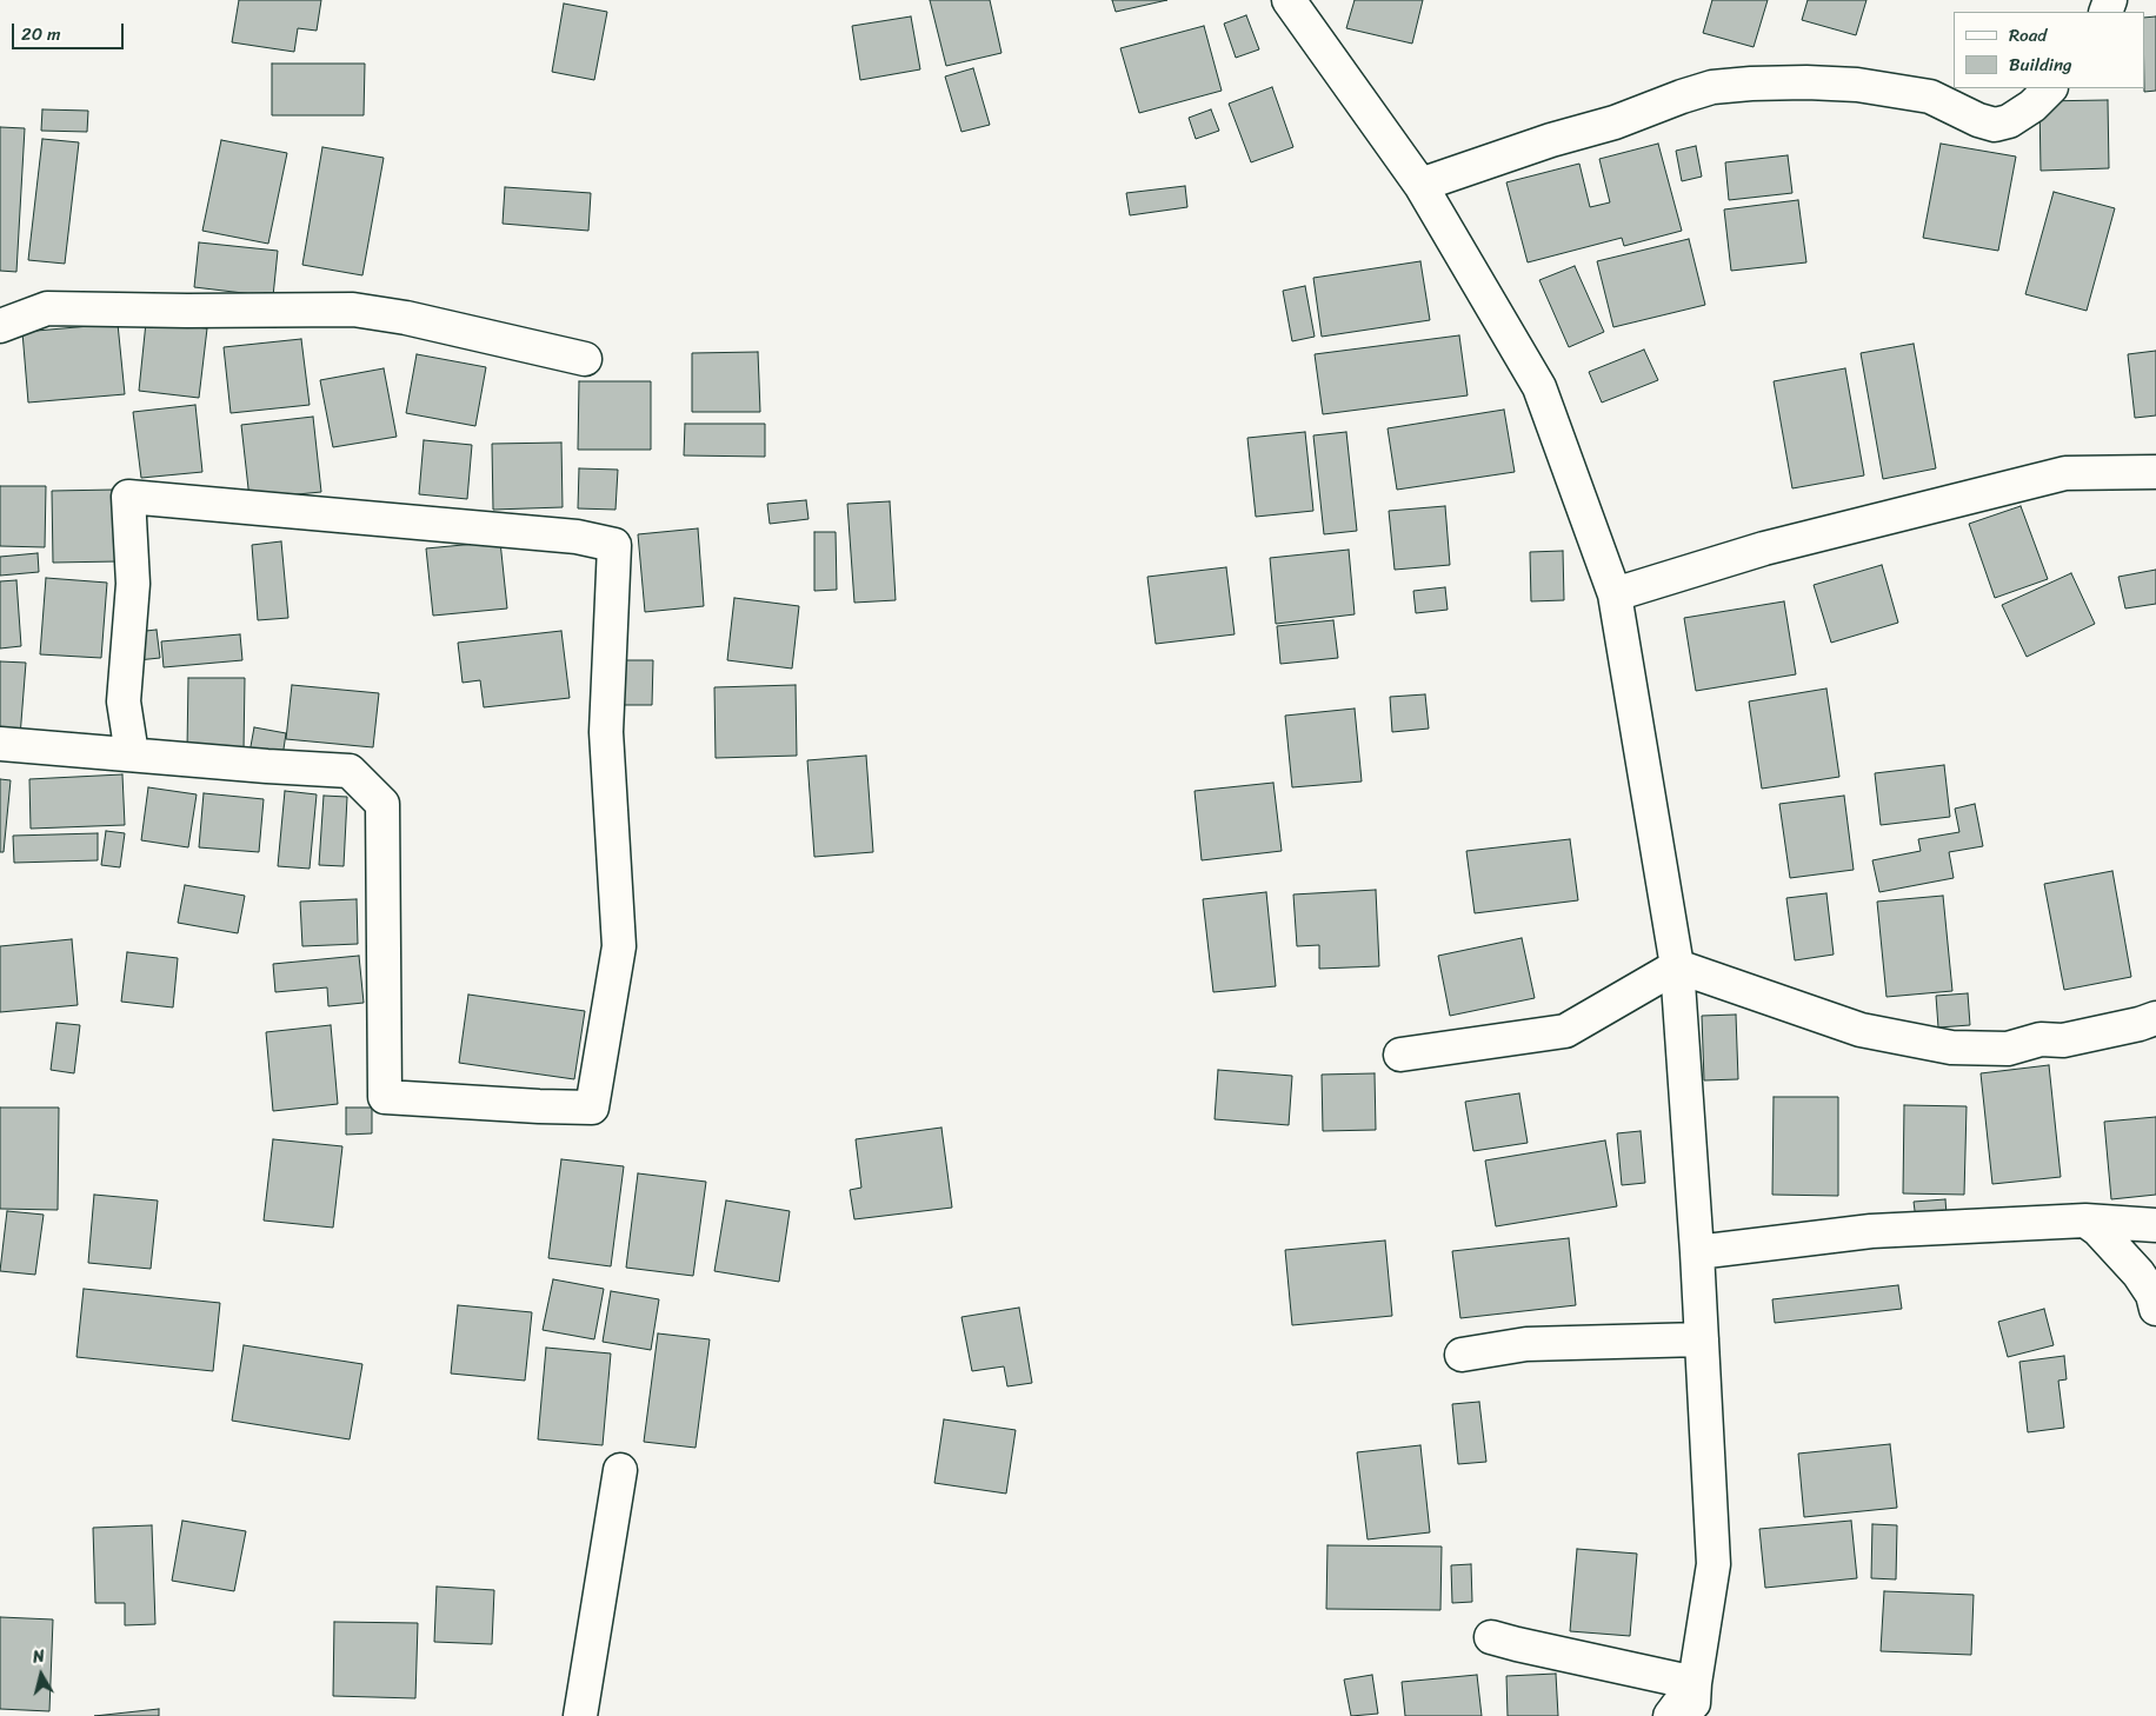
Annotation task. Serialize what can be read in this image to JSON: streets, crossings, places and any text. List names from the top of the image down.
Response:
{
  "legend": ["Road", "Building"],
  "scale_bar": "20 m",
  "north": "top"
}
